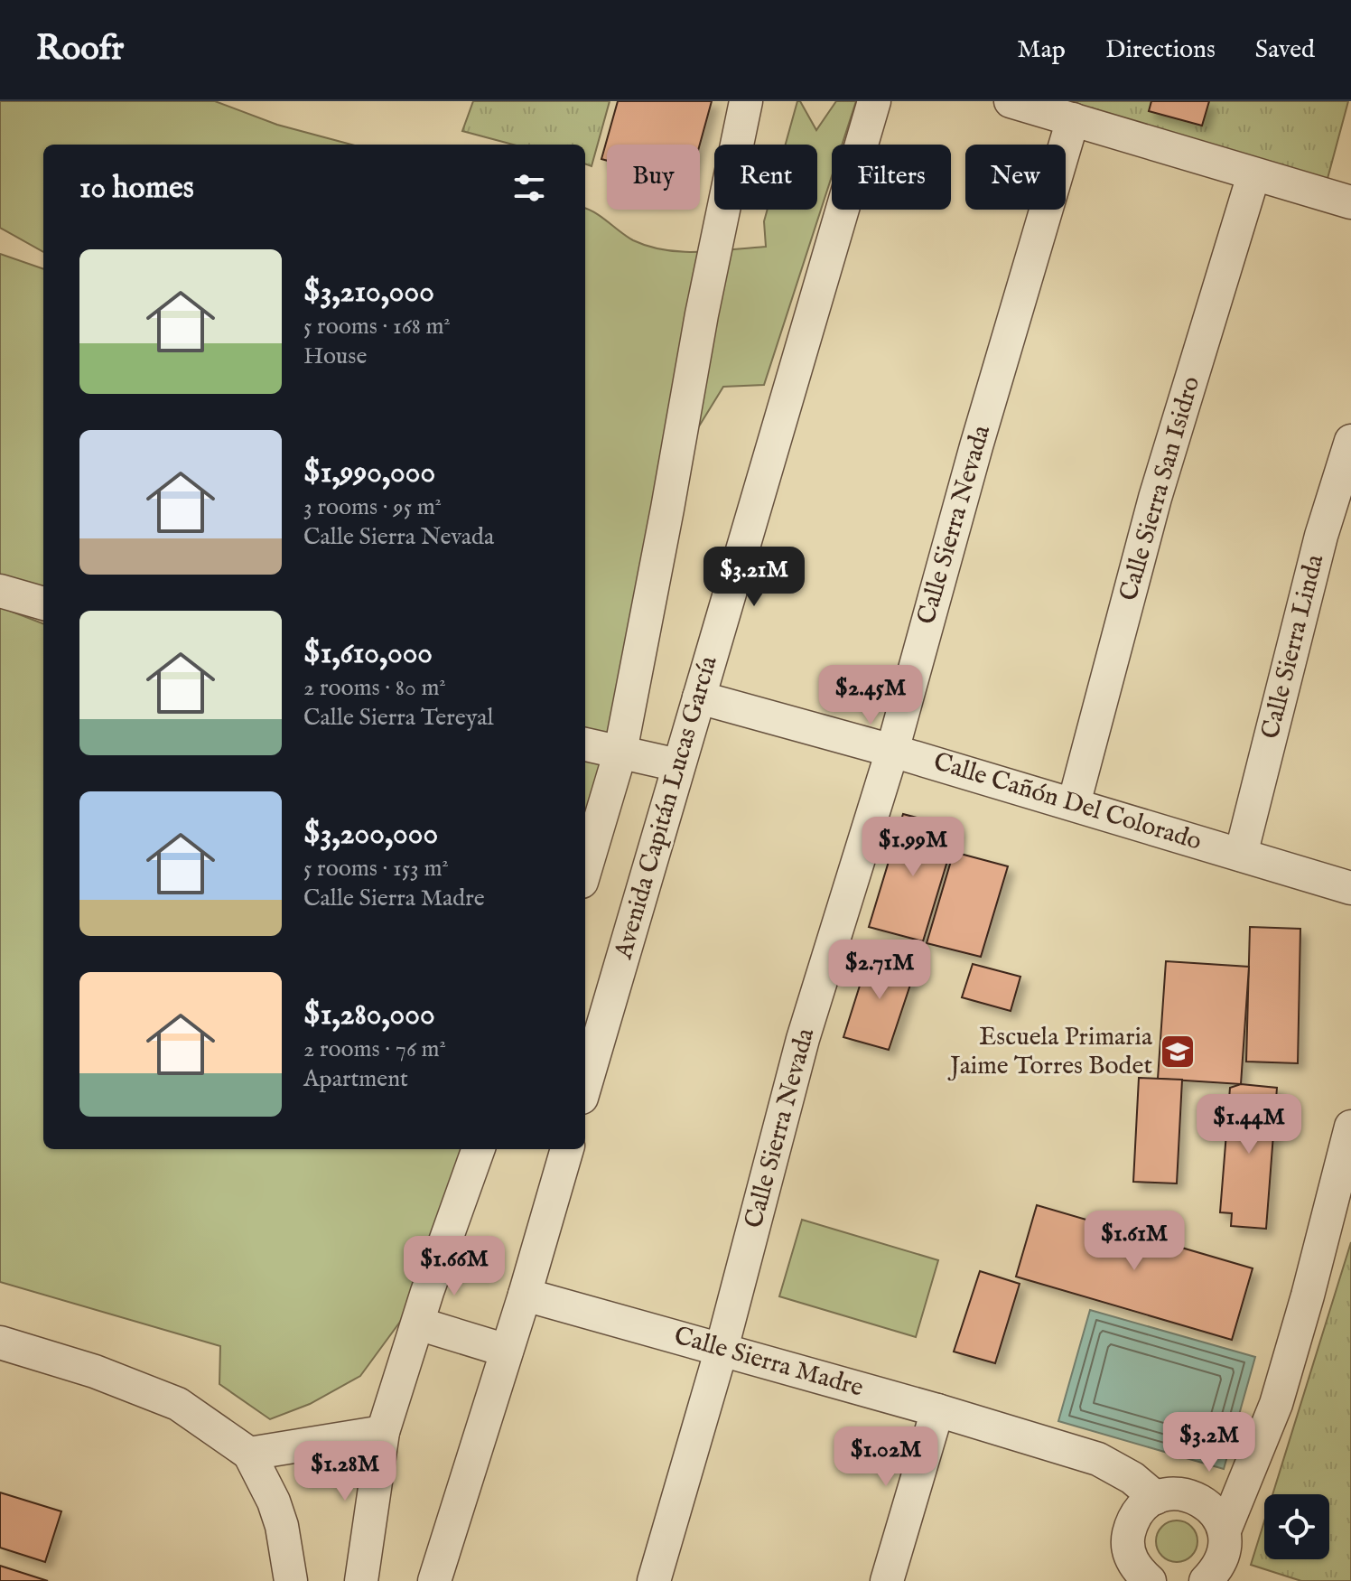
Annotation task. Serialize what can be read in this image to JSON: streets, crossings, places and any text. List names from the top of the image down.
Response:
{
  "streets": {
    "street": [
      "Calle Sierra San Isidro",
      "Calle Sierra Nevada",
      "Calle Sierra Linda",
      "Calle Cañón Del Colorado",
      "Avenida Capitán Lucas García",
      "Calle Sierra Madre"
    ]
  },
  "crossings": [
    ["Calle Sierra San Isidro", "Calle Cañón Del Colorado"],
    ["Calle Sierra Nevada", "Calle Cañón Del Colorado"],
    ["Calle Sierra Nevada", "Calle Sierra Madre"],
    ["Calle Sierra Linda", "Calle Cañón Del Colorado"],
    ["Calle Cañón Del Colorado", "Avenida Capitán Lucas García"]
  ],
  "places": {
    "school or university": ["Escuela Primaria Jaime Torres Bodet"]
  },
  "page": {
    "header": "Roofr",
    "nav": ["Map", "Directions", "Saved"],
    "chip": [
      "Buy",
      "Rent",
      "Filters",
      "New"
    ],
    "heading": "10 homes",
    "list": [
      {
        "name": "$3,210,000",
        "note": "5 rooms · 168 m² · House"
      },
      {
        "name": "$1,990,000",
        "note": "3 rooms · 95 m² · Calle Sierra Nevada"
      },
      {
        "name": "$1,610,000",
        "note": "2 rooms · 80 m² · Calle Sierra Tereyal"
      },
      {
        "name": "$3,200,000",
        "note": "5 rooms · 153 m² · Calle Sierra Madre"
      },
      {
        "name": "$1,280,000",
        "note": "2 rooms · 76 m² · Apartment"
      }
    ],
    "price": [
      "$3.21M",
      "$2.45M",
      "$1.99M",
      "$2.71M",
      "$1.44M",
      "$1.61M",
      "$1.66M",
      "$3.2M",
      "$1.02M",
      "$1.28M"
    ]
  }
}
